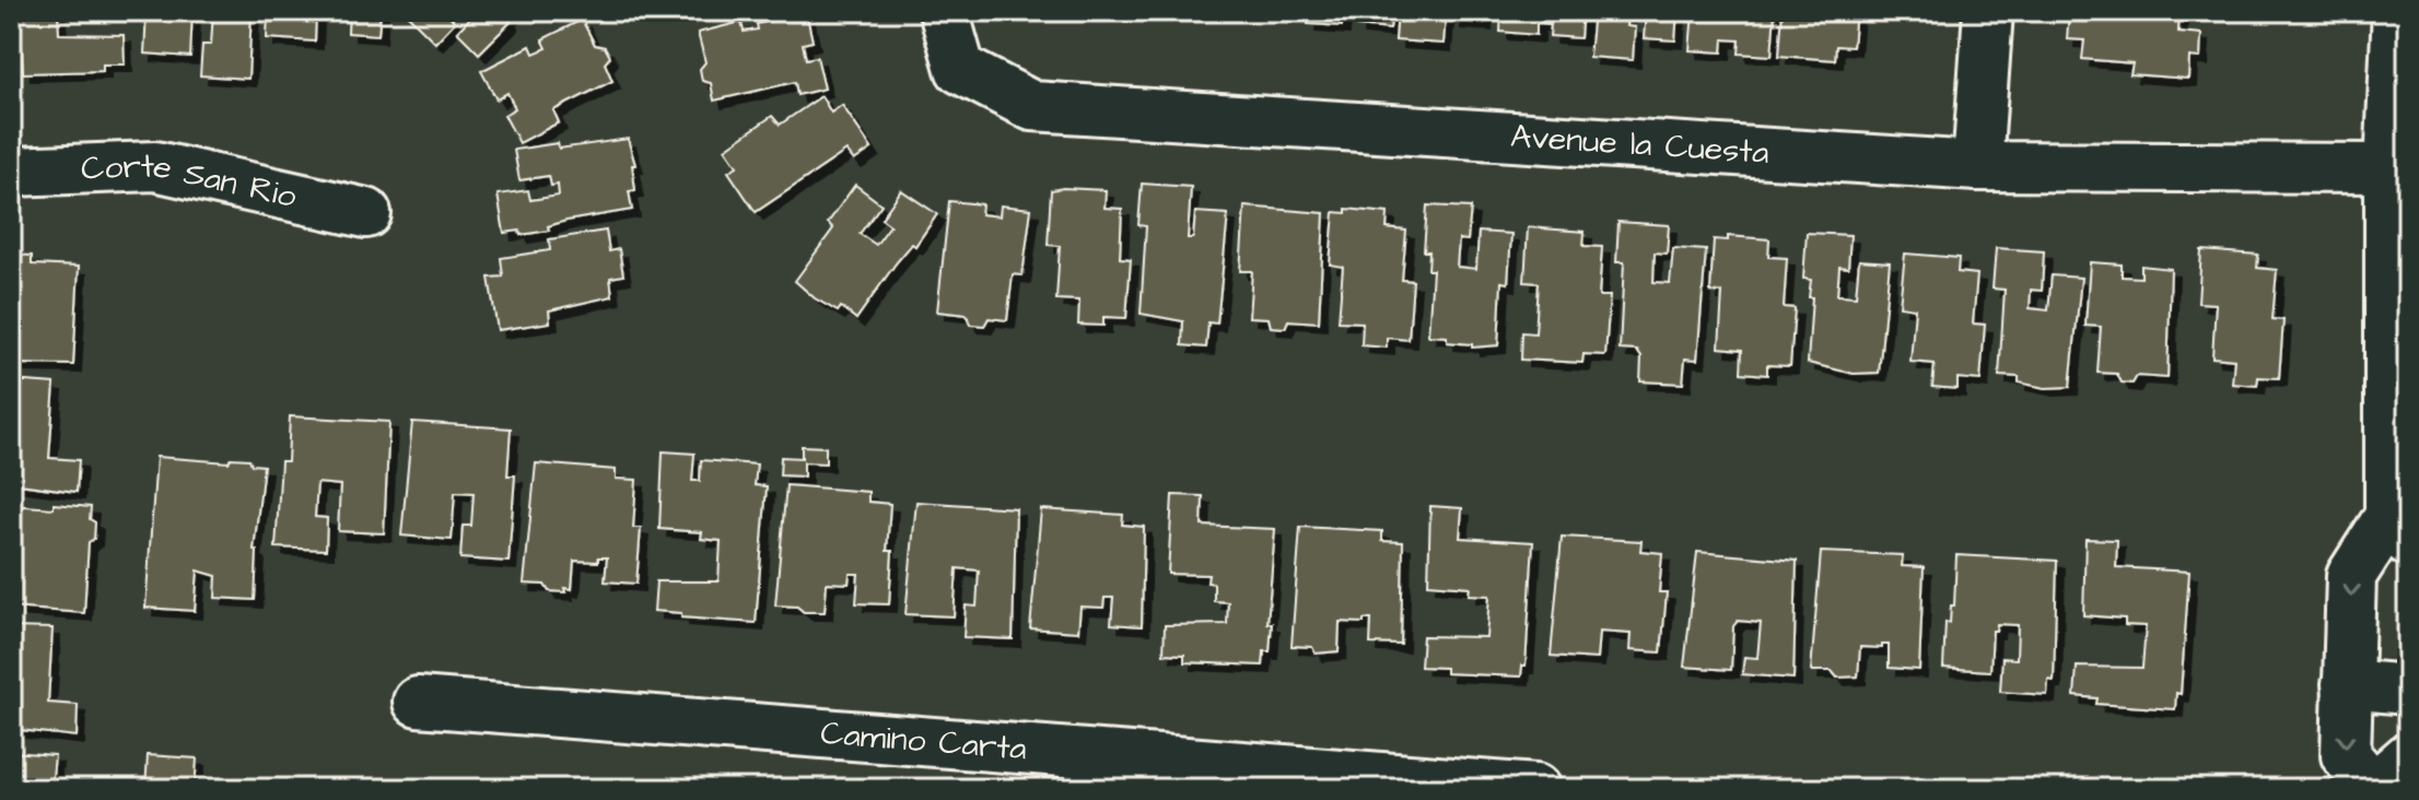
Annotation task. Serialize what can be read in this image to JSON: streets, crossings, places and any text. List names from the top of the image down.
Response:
{
  "streets": {
    "street": ["Avenue la Cuesta", "Corte San Rio", "Camino Carta"]
  }
}
